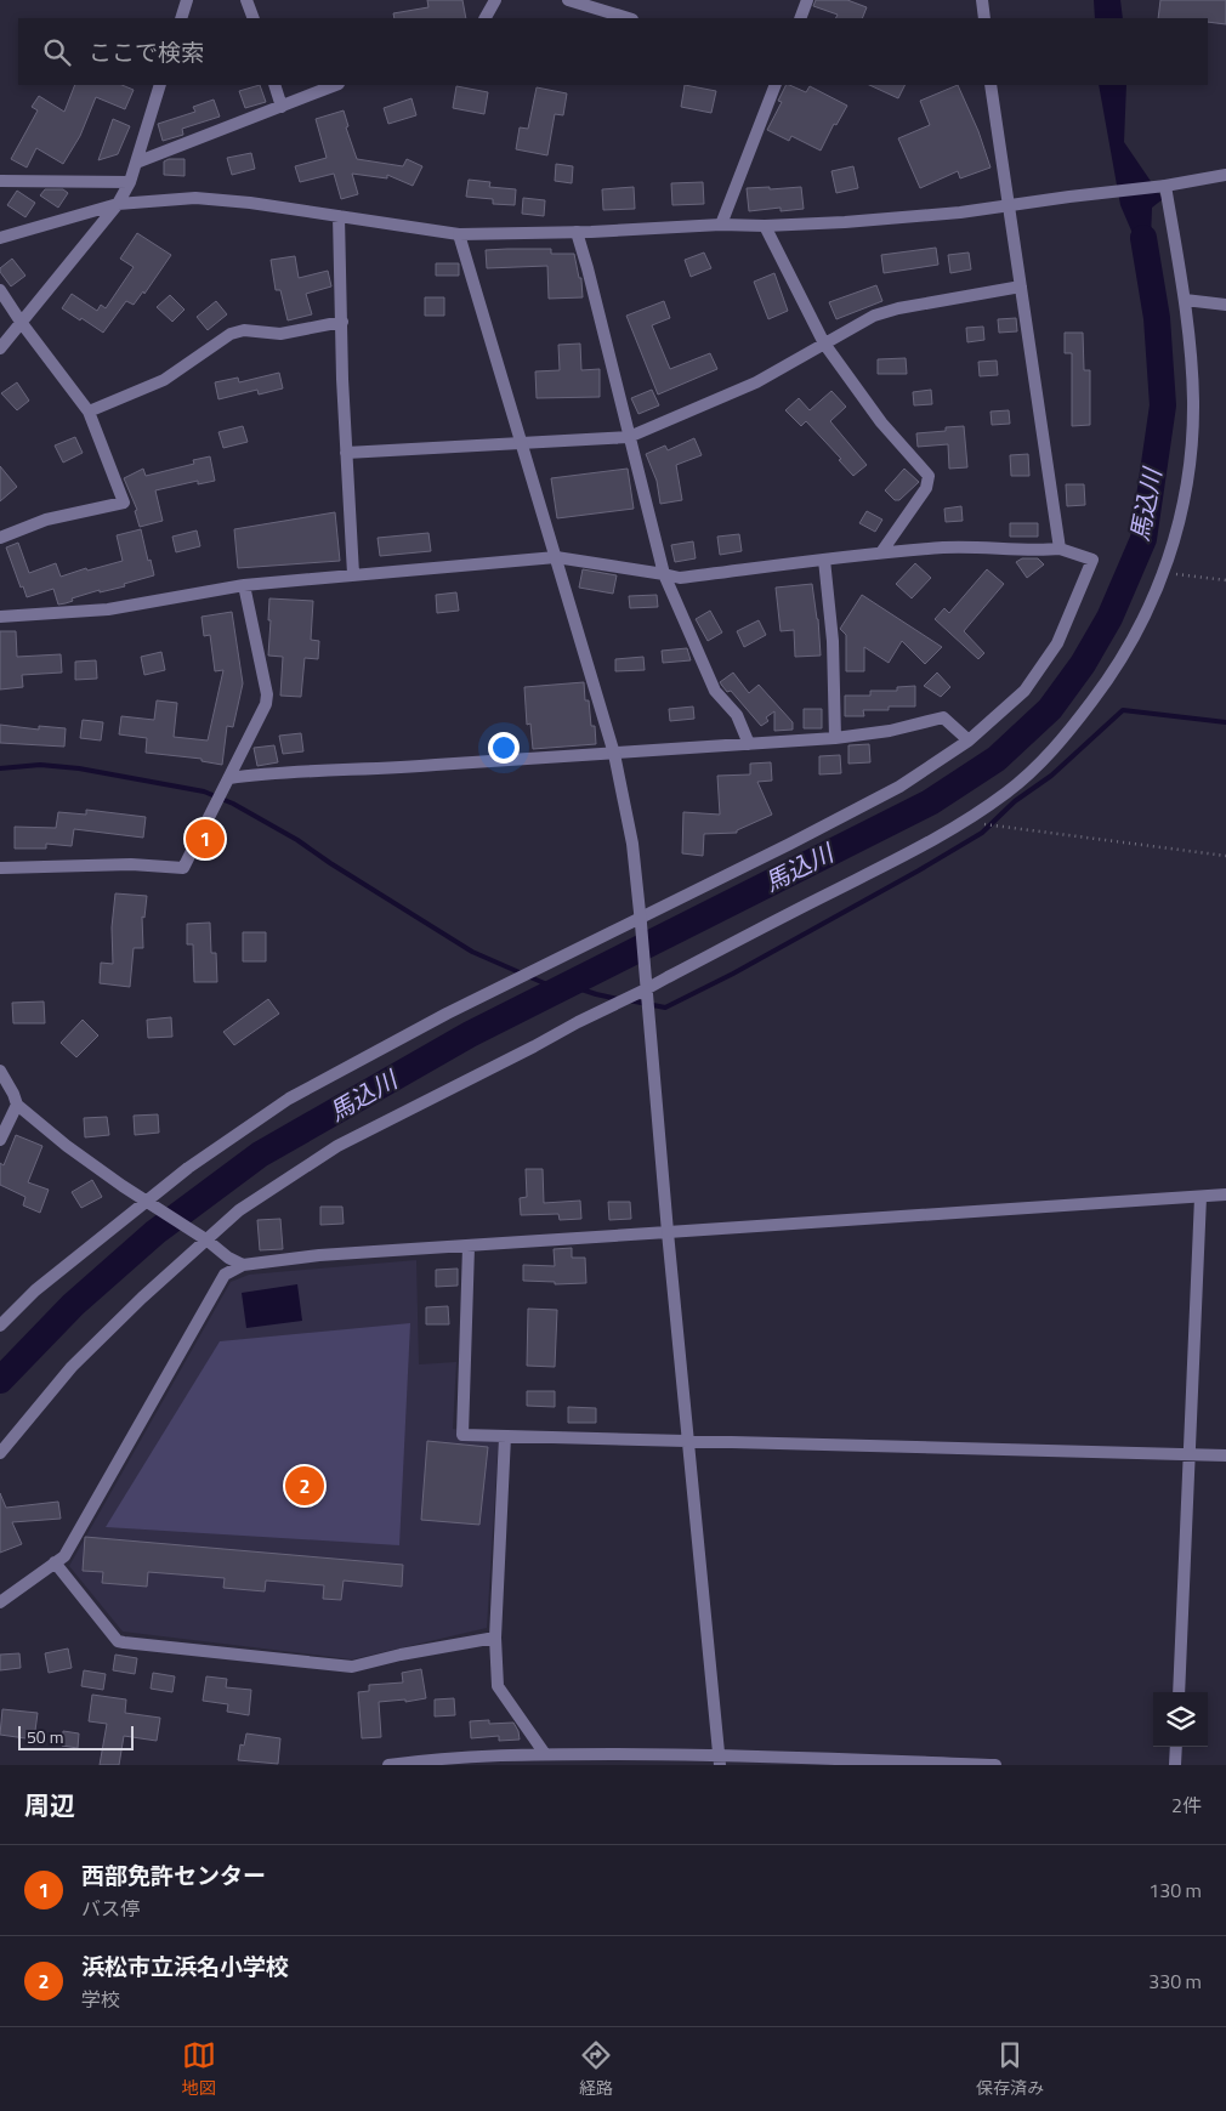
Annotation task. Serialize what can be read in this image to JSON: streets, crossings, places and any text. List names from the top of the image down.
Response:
{
  "water": ["馬込川"],
  "scale_bar": "50 m",
  "page": {
    "search": "ここで検索",
    "pins": ["1", "2"],
    "scale": "50 m",
    "heading": ["周辺", "2件"],
    "list": [
      {
        "mark": "1",
        "name": "西部免許センター",
        "note": "バス停",
        "value": "130 m"
      },
      {
        "mark": "2",
        "name": "浜松市立浜名小学校",
        "note": "学校",
        "value": "330 m"
      }
    ],
    "nav": ["地図", "経路", "保存済み"]
  }
}
